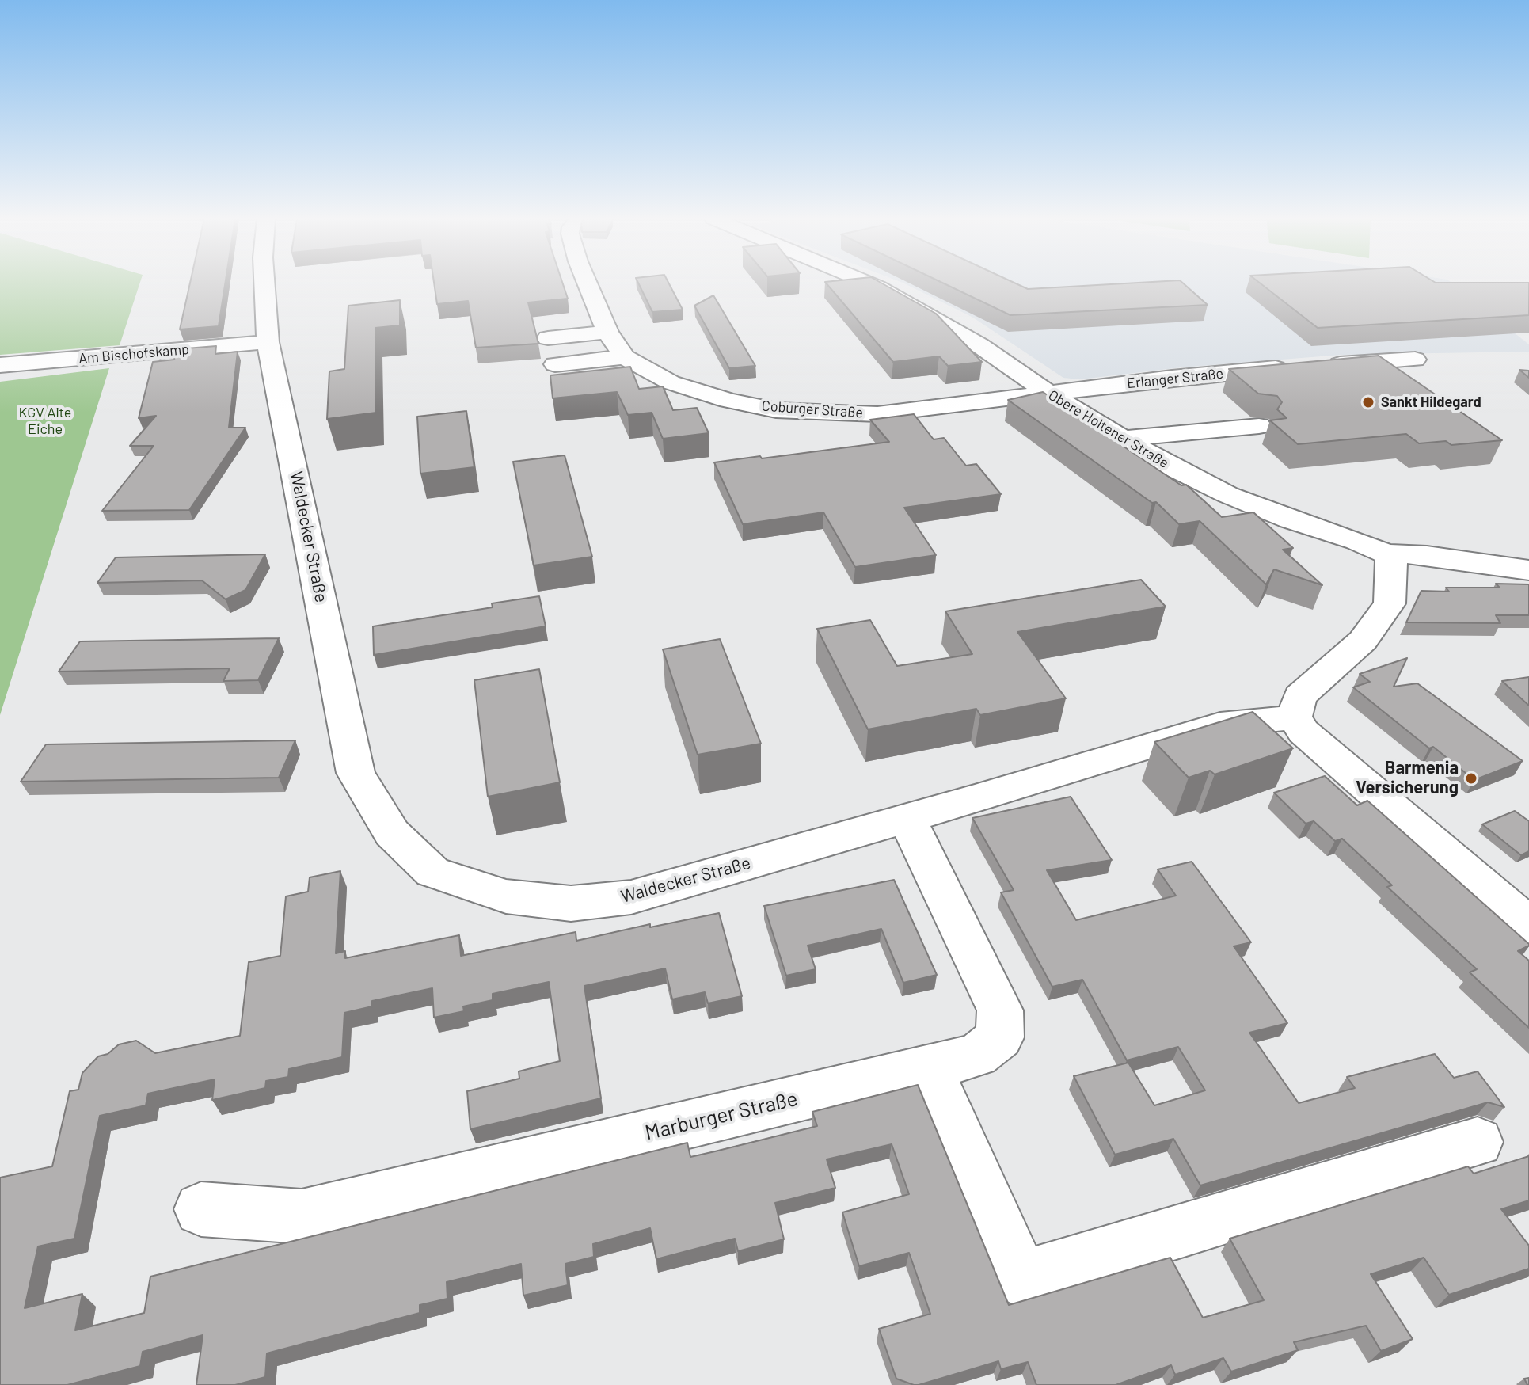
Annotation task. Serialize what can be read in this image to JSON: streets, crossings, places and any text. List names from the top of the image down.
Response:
{
  "streets": {
    "street": [
      "Am Bischofskamp",
      "Erlanger Straße",
      "Coburger Straße",
      "Obere Holtener Straße",
      "Waldecker Straße",
      "Marburger Straße"
    ]
  },
  "crossings": [
    ["Am Bischofskamp", "Waldecker Straße"],
    ["Erlanger Straße", "Coburger Straße"],
    ["Erlanger Straße", "Obere Holtener Straße"],
    ["Coburger Straße", "Obere Holtener Straße"],
    ["Waldecker Straße", "Marburger Straße"]
  ],
  "parks": ["KGV Alte Eiche"],
  "places": ["Sankt Hildegard", "Barmenia Versicherung"]
}
